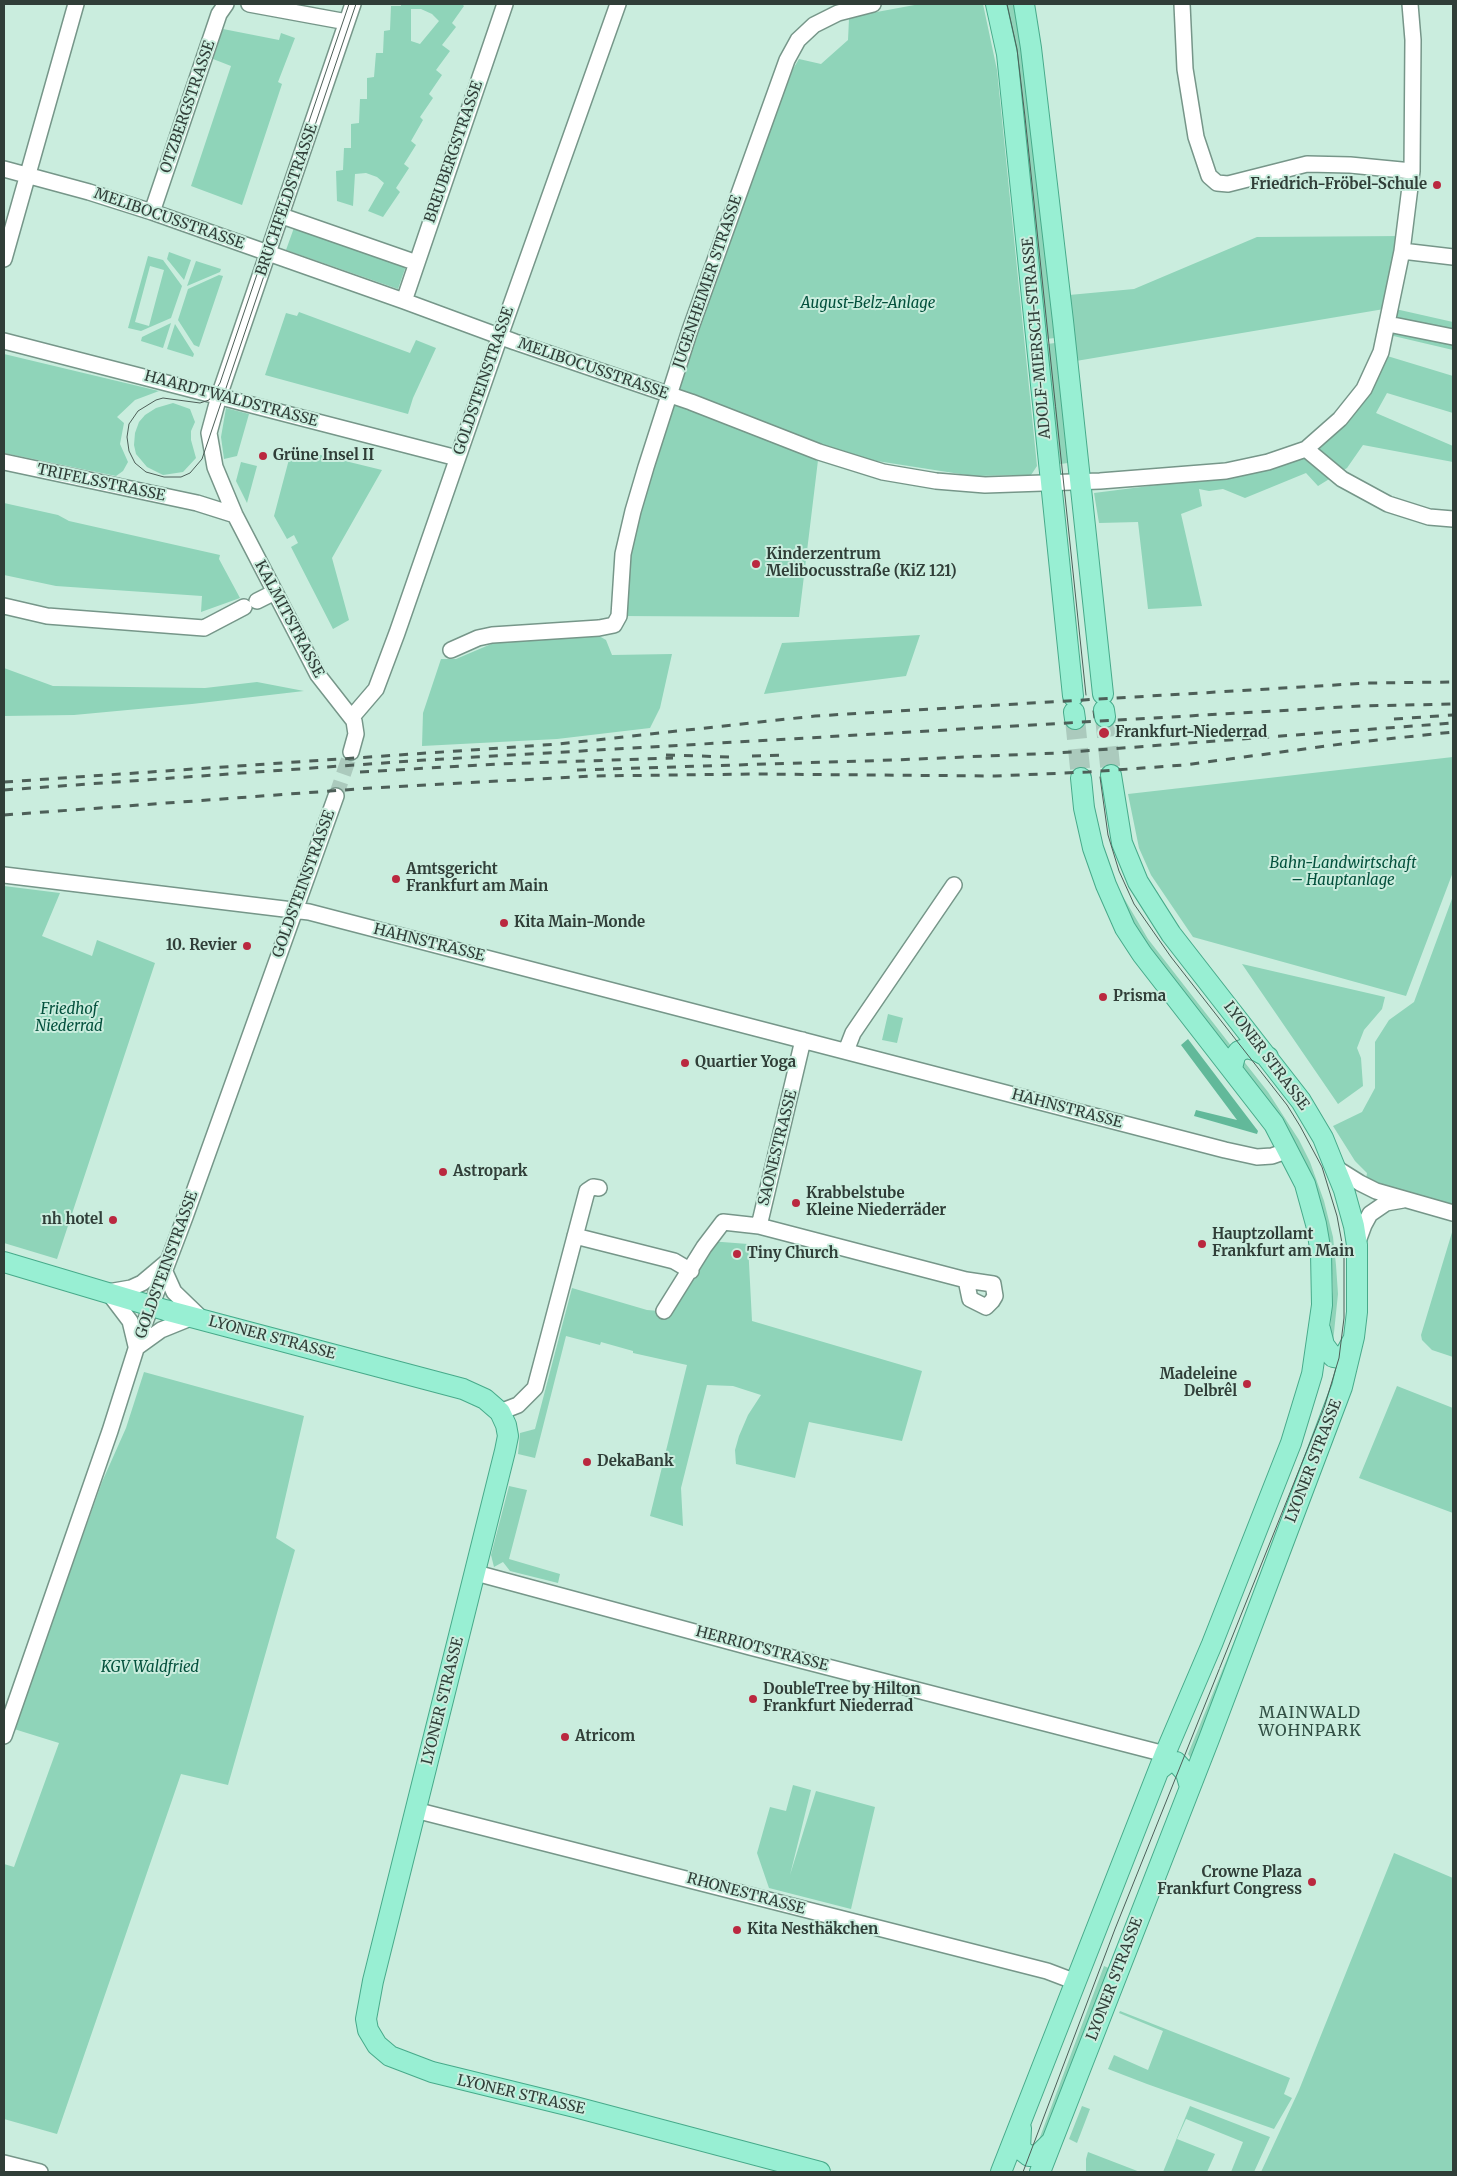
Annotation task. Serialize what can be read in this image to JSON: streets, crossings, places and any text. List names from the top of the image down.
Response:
{
  "streets": {
    "main road": ["ADOLF-MIERSCH-STRASSE", "LYONER STRASSE"],
    "street": [
      "OTZBERGSTRASSE",
      "BREUBERGSTRASSE",
      "BRUCHFELDSTRASSE",
      "MELIBOCUSSTRASSE",
      "JUGENHEIMER STRASSE",
      "GOLDSTEINSTRASSE",
      "HAARDTWALDSTRASSE",
      "TRIFELSSTRASSE",
      "KALMITSTRASSE",
      "HAHNSTRASSE",
      "SAONESTRASSE",
      "HERRIOTSTRASSE",
      "RHONESTRASSE"
    ]
  },
  "crossings": [
    ["OTZBERGSTRASSE", "MELIBOCUSSTRASSE"],
    ["BREUBERGSTRASSE", "MELIBOCUSSTRASSE"],
    ["BRUCHFELDSTRASSE", "MELIBOCUSSTRASSE"],
    ["BRUCHFELDSTRASSE", "HAARDTWALDSTRASSE"],
    ["BRUCHFELDSTRASSE", "KALMITSTRASSE"],
    ["MELIBOCUSSTRASSE", "JUGENHEIMER STRASSE"],
    ["MELIBOCUSSTRASSE", "ADOLF-MIERSCH-STRASSE"],
    ["MELIBOCUSSTRASSE", "GOLDSTEINSTRASSE"],
    ["GOLDSTEINSTRASSE", "HAARDTWALDSTRASSE"],
    ["GOLDSTEINSTRASSE", "KALMITSTRASSE"],
    ["GOLDSTEINSTRASSE", "HAHNSTRASSE"],
    ["GOLDSTEINSTRASSE", "LYONER STRASSE"],
    ["TRIFELSSTRASSE", "KALMITSTRASSE"],
    ["HAHNSTRASSE", "LYONER STRASSE"],
    ["HAHNSTRASSE", "SAONESTRASSE"],
    ["LYONER STRASSE", "HERRIOTSTRASSE"],
    ["LYONER STRASSE", "RHONESTRASSE"]
  ],
  "districts": ["MAINWALD WOHNPARK"],
  "parks": [
    "August-Belz-Anlage",
    "Bahn-Landwirtschaft – Hauptanlage",
    "Friedhof Niederrad",
    "KGV Waldfried"
  ],
  "places": [
    "Friedrich-Fröbel-Schule",
    "Grüne Insel II",
    "Kinderzentrum Melibocusstraße (KiZ 121)",
    "Frankfurt-Niederrad",
    "Amtsgericht Frankfurt am Main",
    "Kita Main-Monde",
    "10. Revier",
    "Prisma",
    "Quartier Yoga",
    "Astropark",
    "Krabbelstube Kleine Niederräder",
    "nh hotel",
    "Hauptzollamt Frankfurt am Main",
    "Tiny Church",
    "Madeleine Delbrêl",
    "DekaBank",
    "DoubleTree by Hilton Frankfurt Niederrad",
    "Atricom",
    "Crowne Plaza Frankfurt Congress",
    "Kita Nesthäkchen"
  ]
}
